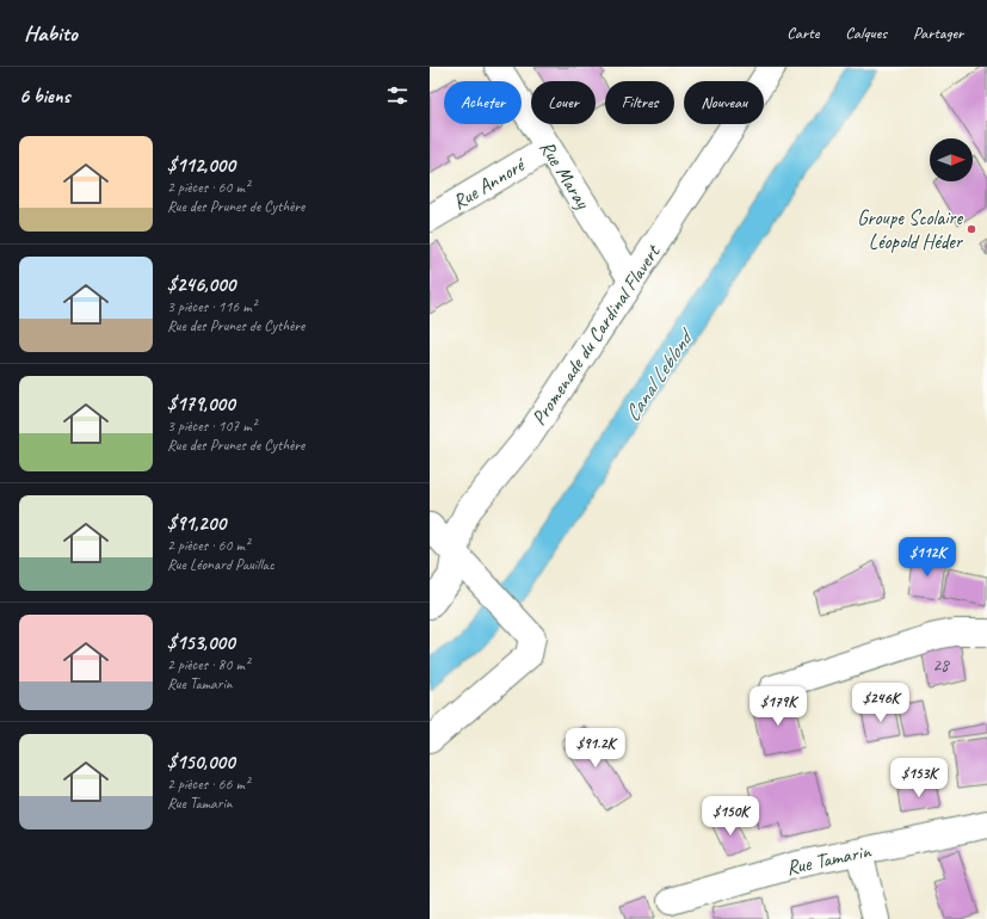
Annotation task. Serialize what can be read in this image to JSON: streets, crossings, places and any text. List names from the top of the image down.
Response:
{
  "streets": {
    "street": [
      "Rue Maray",
      "Rue Annoré",
      "Promenade du Cardinal Flavert",
      "Rue Tamarin"
    ]
  },
  "crossings": [
    ["Rue Maray", "Rue Annoré"],
    ["Rue Maray", "Promenade du Cardinal Flavert"]
  ],
  "water": ["Canal Leblond"],
  "places": ["Groupe Scolaire Léopold Héder"],
  "house_numbers": ["28"],
  "north": "right",
  "page": {
    "header": "Habito",
    "nav": ["Carte", "Calques", "Partager"],
    "heading": "6 biens",
    "chip": [
      "Acheter",
      "Louer",
      "Filtres",
      "Nouveau"
    ],
    "list": [
      {
        "name": "$112,000",
        "note": "2 pièces · 60 m² · Rue des Prunes de Cythère"
      },
      {
        "name": "$246,000",
        "note": "3 pièces · 116 m² · Rue des Prunes de Cythère"
      },
      {
        "name": "$179,000",
        "note": "3 pièces · 107 m² · Rue des Prunes de Cythère"
      },
      {
        "name": "$91,200",
        "note": "2 pièces · 60 m² · Rue Léonard Pauillac"
      },
      {
        "name": "$153,000",
        "note": "2 pièces · 80 m² · Rue Tamarin"
      },
      {
        "name": "$150,000",
        "note": "2 pièces · 66 m² · Rue Tamarin"
      }
    ],
    "price": [
      "$112K",
      "$246K",
      "$179K",
      "$91.2K",
      "$153K",
      "$150K"
    ]
  }
}
